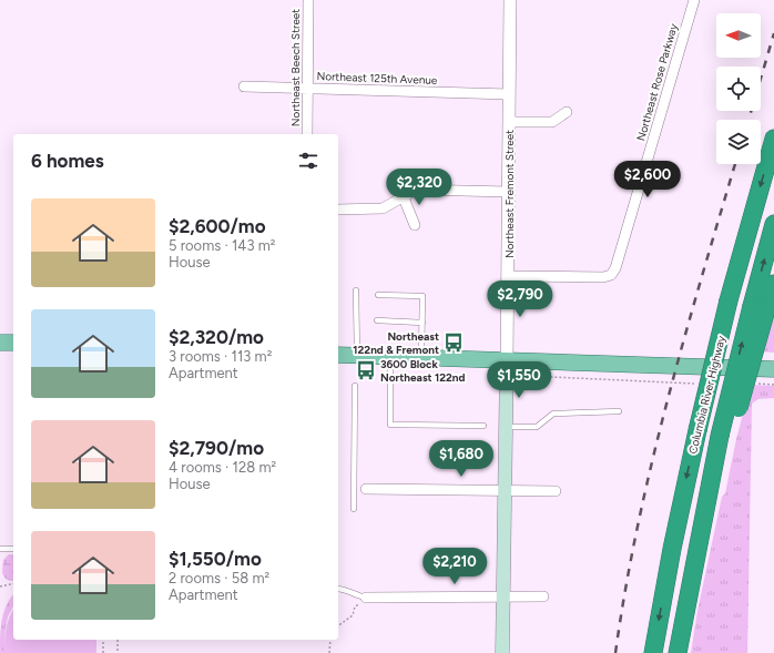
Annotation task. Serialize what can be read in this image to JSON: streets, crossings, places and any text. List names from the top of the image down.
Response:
{
  "streets": {
    "highway": ["Columbia River Highway"],
    "main road": ["Northeast Fremont Street"],
    "street": ["Northeast Beech Street", "Northeast 125th Avenue", "Northeast Rose Parkway"]
  },
  "crossings": [
    ["Northeast Beech Street", "Northeast 125th Avenue"],
    ["Northeast 125th Avenue", "Northeast Fremont Street"],
    ["Northeast Rose Parkway", "Northeast Fremont Street"]
  ],
  "places": {
    "bus stop": ["Northeast 122nd & Fremont", "3600 Block Northeast 122nd"]
  },
  "north": "left",
  "page": {
    "heading": "6 homes",
    "price": [
      "$2,600",
      "$2,320",
      "$2,790",
      "$1,550",
      "$1,680",
      "$2,210"
    ],
    "list": [
      {
        "name": "$2,600/mo",
        "note": "5 rooms · 143 m² · House"
      },
      {
        "name": "$2,320/mo",
        "note": "3 rooms · 113 m² · Apartment"
      },
      {
        "name": "$2,790/mo",
        "note": "4 rooms · 128 m² · House"
      },
      {
        "name": "$1,550/mo",
        "note": "2 rooms · 58 m² · Apartment"
      }
    ]
  }
}
